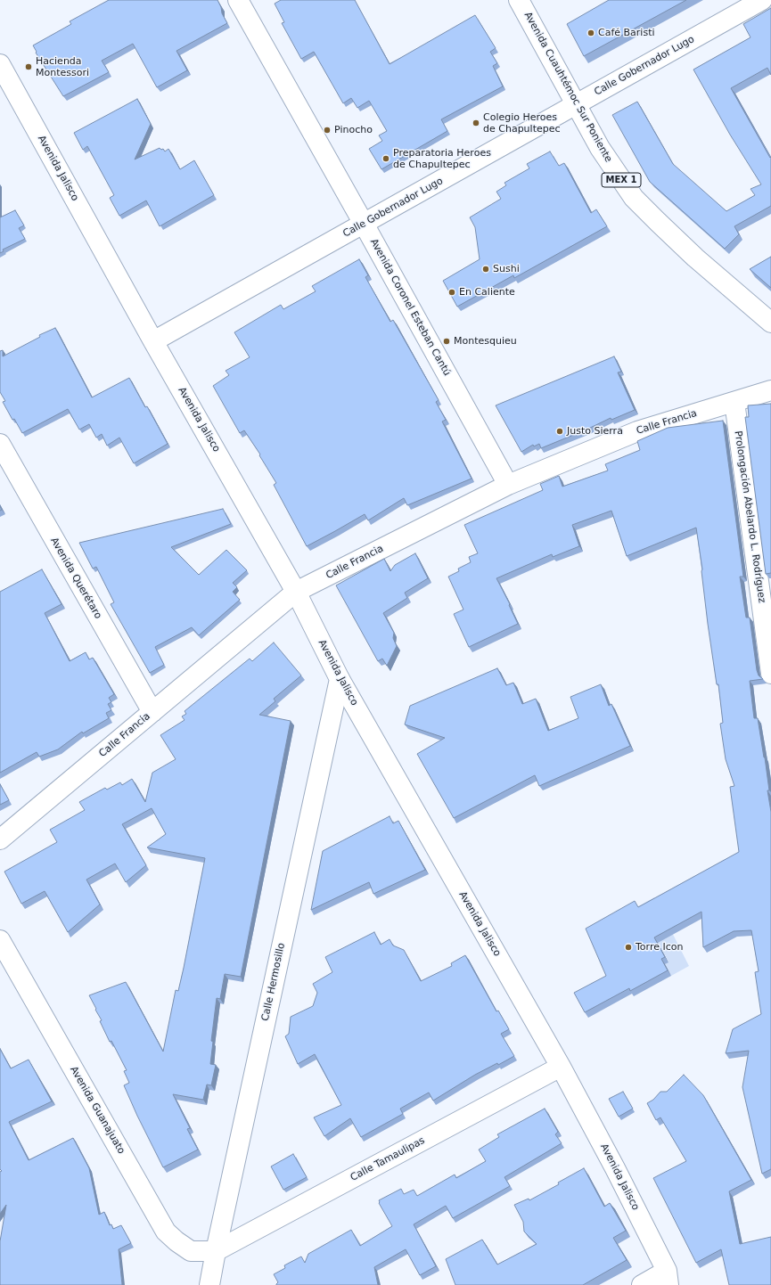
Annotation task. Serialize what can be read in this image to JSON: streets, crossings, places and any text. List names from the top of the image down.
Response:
{
  "streets": {
    "street": [
      "Calle Gobernador Lugo",
      "Avenida Cuauhtémoc Sur Poniente",
      "Avenida Jalisco",
      "MEX 1",
      "Avenida Coronel Esteban Cantú",
      "Calle Francia",
      "Prolongación Abelardo L. Rodríguez",
      "Avenida Querétaro",
      "Calle Hermosillo",
      "Avenida Guanajuato",
      "Calle Tamaulipas"
    ]
  },
  "crossings": [
    ["Calle Gobernador Lugo", "Avenida Cuauhtémoc Sur Poniente"],
    ["Calle Gobernador Lugo", "Avenida Jalisco"],
    ["Calle Gobernador Lugo", "Avenida Coronel Esteban Cantú"],
    ["Avenida Jalisco", "Calle Francia"],
    ["Avenida Jalisco", "Calle Hermosillo"],
    ["Avenida Jalisco", "Calle Tamaulipas"],
    ["Avenida Coronel Esteban Cantú", "Calle Francia"],
    ["Calle Francia", "Prolongación Abelardo L. Rodríguez"],
    ["Calle Francia", "Avenida Querétaro"],
    ["Calle Hermosillo", "Avenida Guanajuato"],
    ["Calle Hermosillo", "Calle Tamaulipas"],
    ["Avenida Guanajuato", "Calle Tamaulipas"]
  ],
  "places": [
    "Café Baristi",
    "Hacienda Montessori",
    "Colegio Heroes de Chapultepec",
    "Pinocho",
    "Preparatoria Heroes de Chapultepec",
    "Sushi",
    "En Caliente",
    "Montesquieu",
    "Justo Sierra",
    "Torre Icon"
  ]
}
